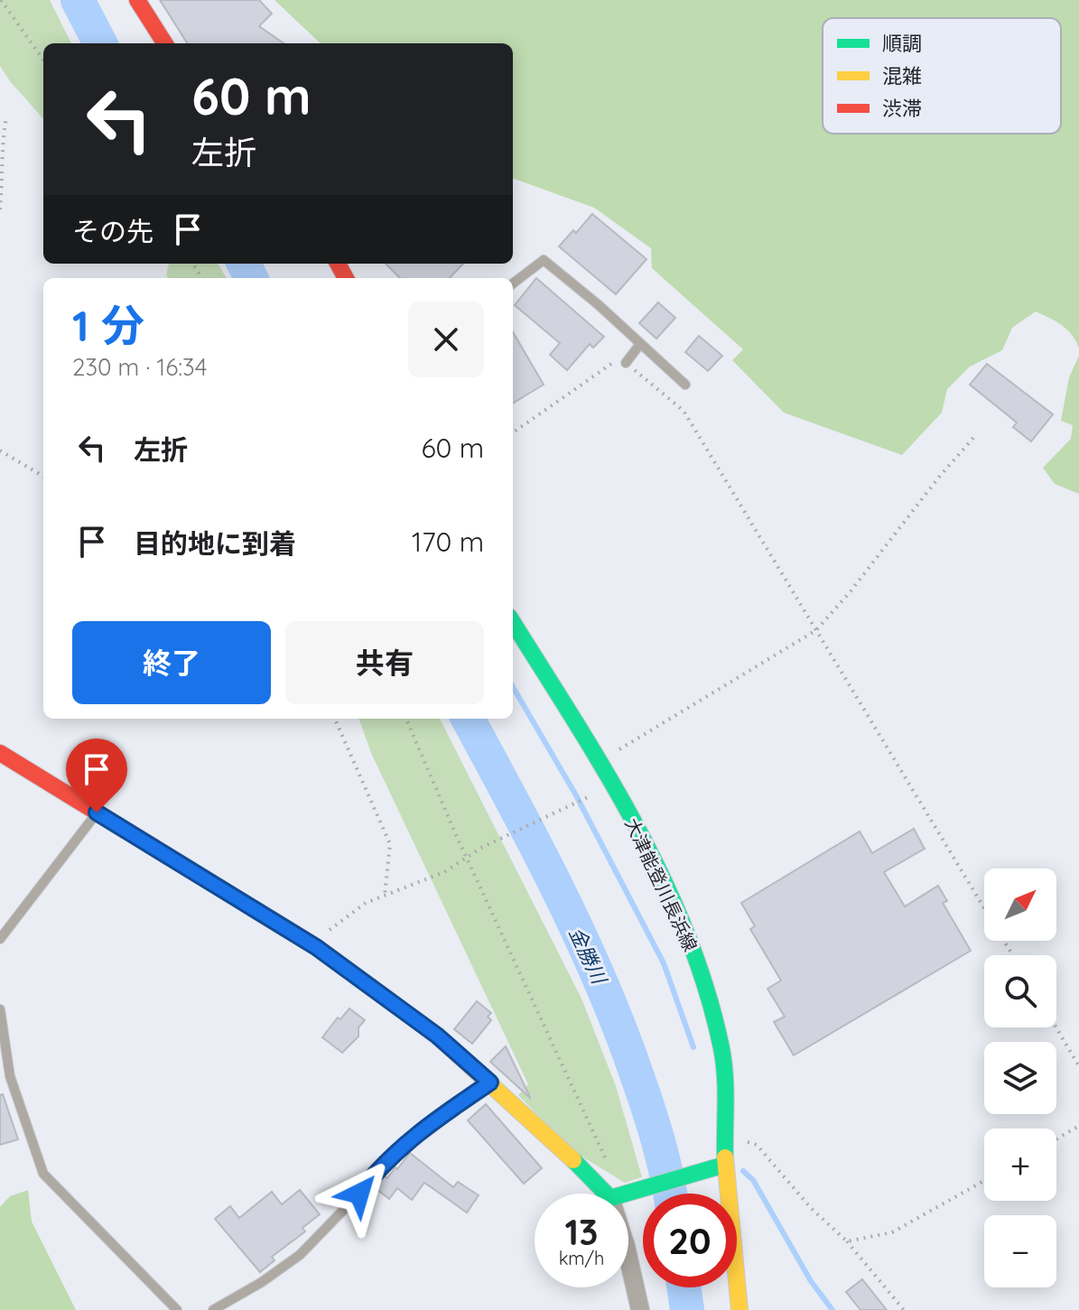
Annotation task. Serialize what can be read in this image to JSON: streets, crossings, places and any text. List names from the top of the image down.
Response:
{
  "streets": {
    "street": ["大津能登川長浜線"]
  },
  "water": ["金勝川"],
  "legend": ["順調", "混雑", "渋滞"],
  "north": "top right",
  "page": {
    "turn": ["60 m", "左折"],
    "then": "その先",
    "heading": ["1 分", "230 m · 16:34"],
    "list": [
      {
        "name": "左折",
        "value": "60 m"
      },
      {
        "name": "目的地に到着",
        "value": "170 m"
      }
    ],
    "buttons": ["終了", "共有"],
    "map_buttons": ["+", "−"],
    "speed": "13 km/h",
    "limit": "20"
  }
}
